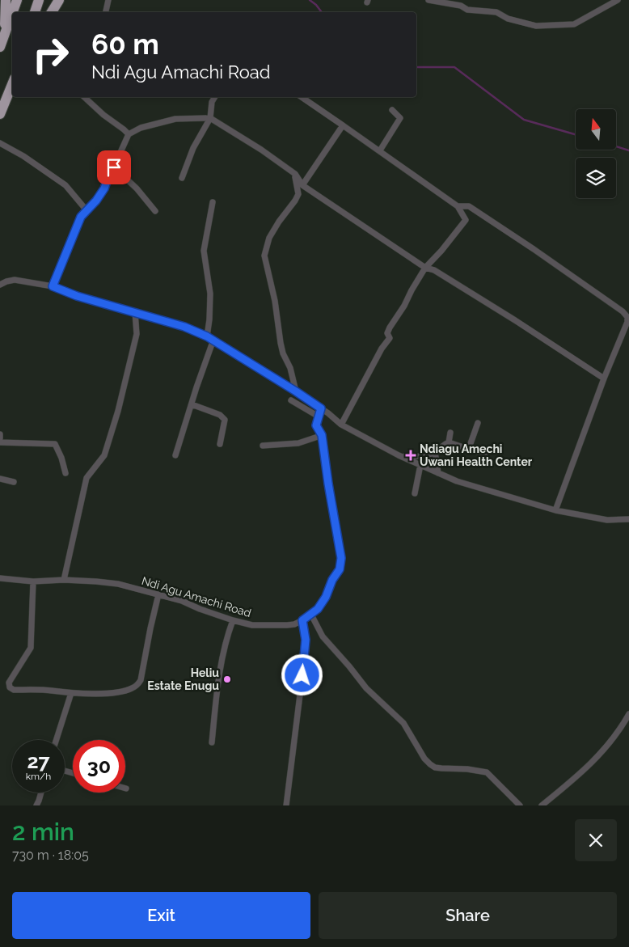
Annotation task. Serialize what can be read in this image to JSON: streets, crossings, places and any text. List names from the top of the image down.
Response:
{
  "streets": {
    "street": ["Ndi Agu Amachi Road"]
  },
  "places": {
    "health": ["Ndiagu Amechi Uwani Health Center"],
    "other": ["Heliu Estate Enugu"]
  },
  "north": "top",
  "page": {
    "turn": ["60 m", "Ndi Agu Amachi Road"],
    "speed": "27 km/h",
    "limit": "30",
    "heading": ["2 min", "730 m · 18:05"],
    "buttons": ["Exit", "Share"]
  }
}
